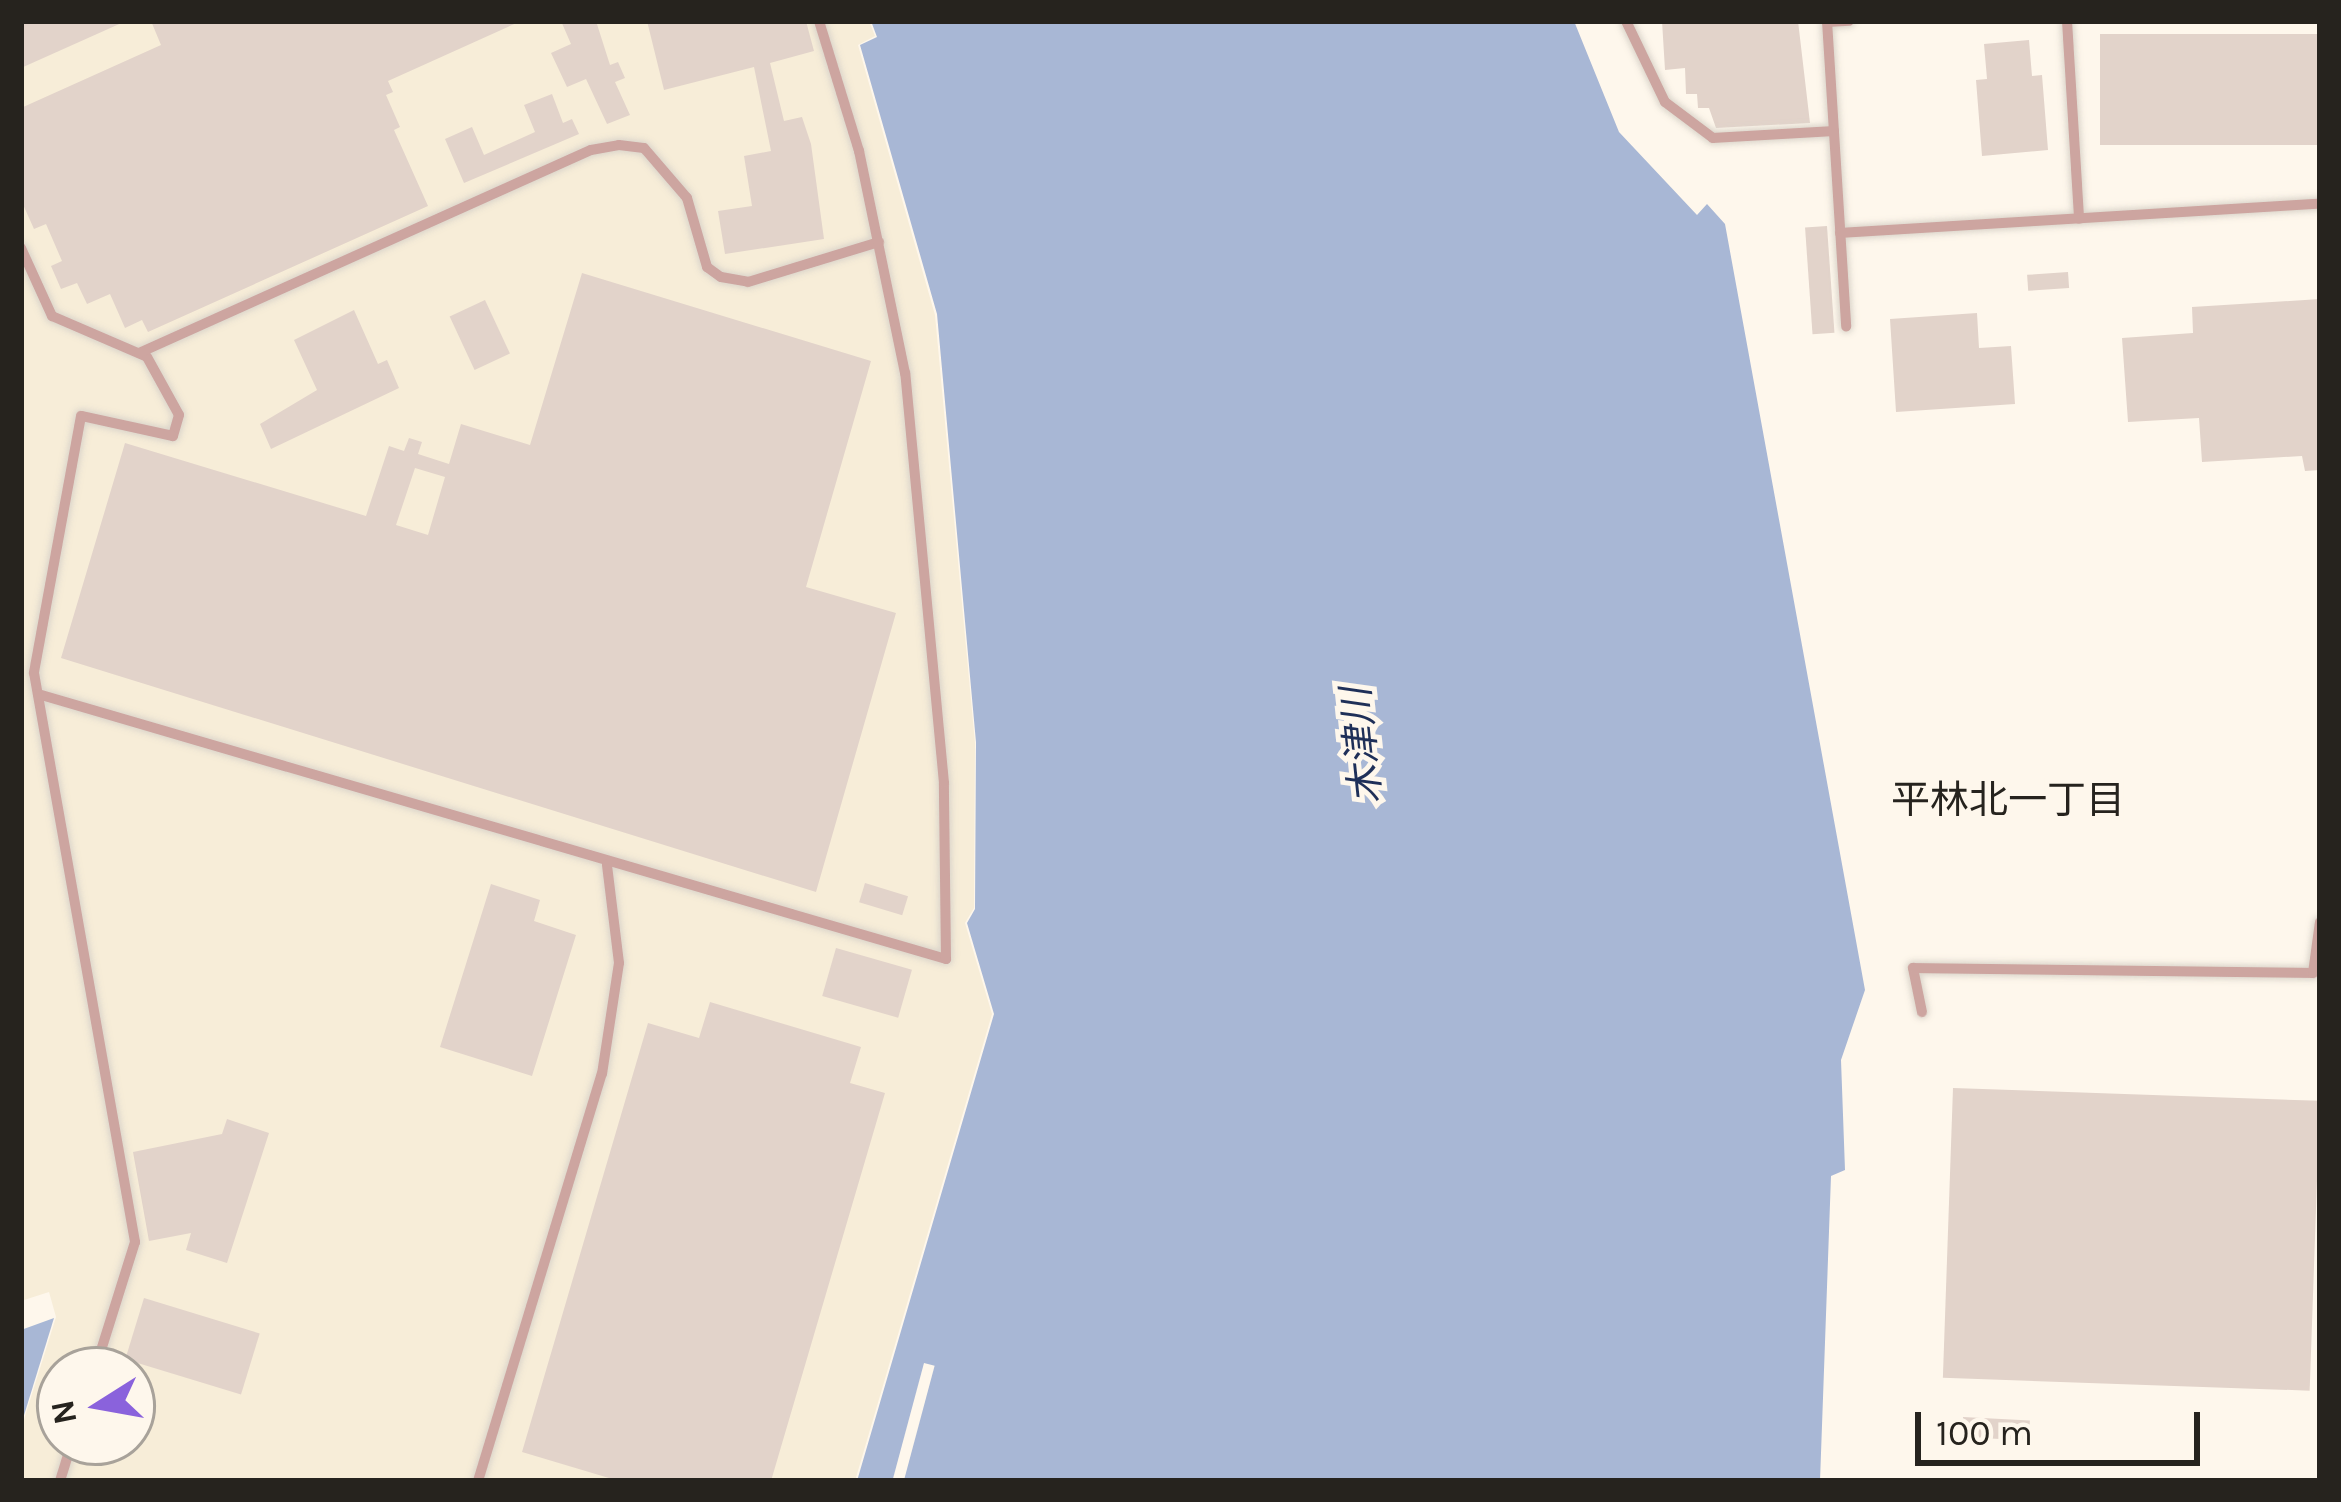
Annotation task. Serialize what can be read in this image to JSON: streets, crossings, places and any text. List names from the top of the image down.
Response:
{
  "districts": ["平林北一丁目"],
  "water": ["木津川"],
  "scale_bar": "100 m",
  "north": "left"
}
